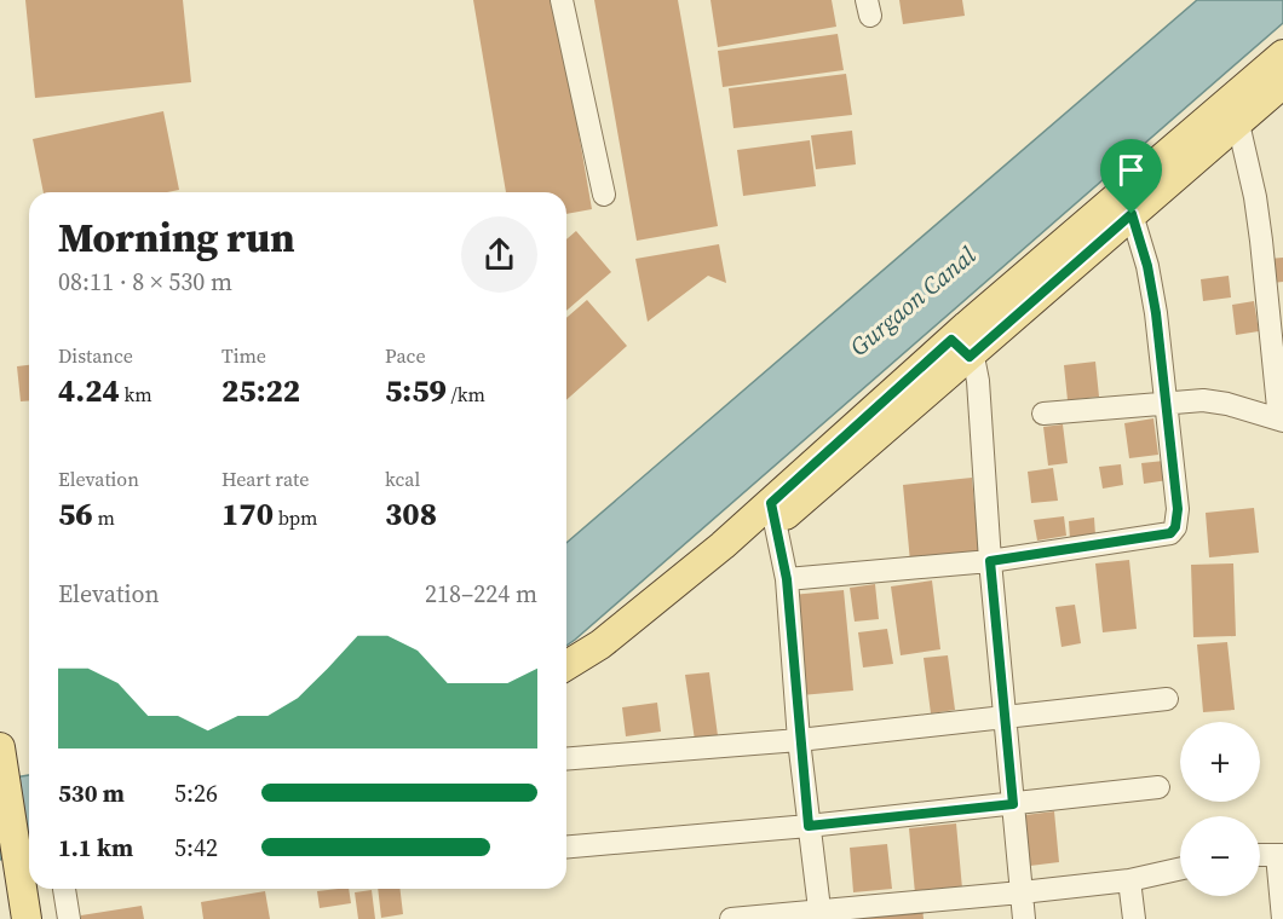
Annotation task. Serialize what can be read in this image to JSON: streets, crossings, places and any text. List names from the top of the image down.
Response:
{
  "water": ["Gurgaon Canal"],
  "page": {
    "heading": ["Morning run", "08:11 · 8 × 530 m"],
    "stats": [
      ["Distance", "4.24 km"],
      ["Time", "25:22"],
      ["Pace", "5:59 /km"],
      ["Elevation", "56 m"],
      ["Heart rate", "170 bpm"],
      ["kcal", "308"]
    ],
    "chart": ["Elevation", "218–224 m"],
    "map_buttons": ["+", "−"],
    "list": [
      {
        "name": "530 m",
        "note": "5:26"
      },
      {
        "name": "1.1 km",
        "note": "5:42"
      }
    ]
  }
}
